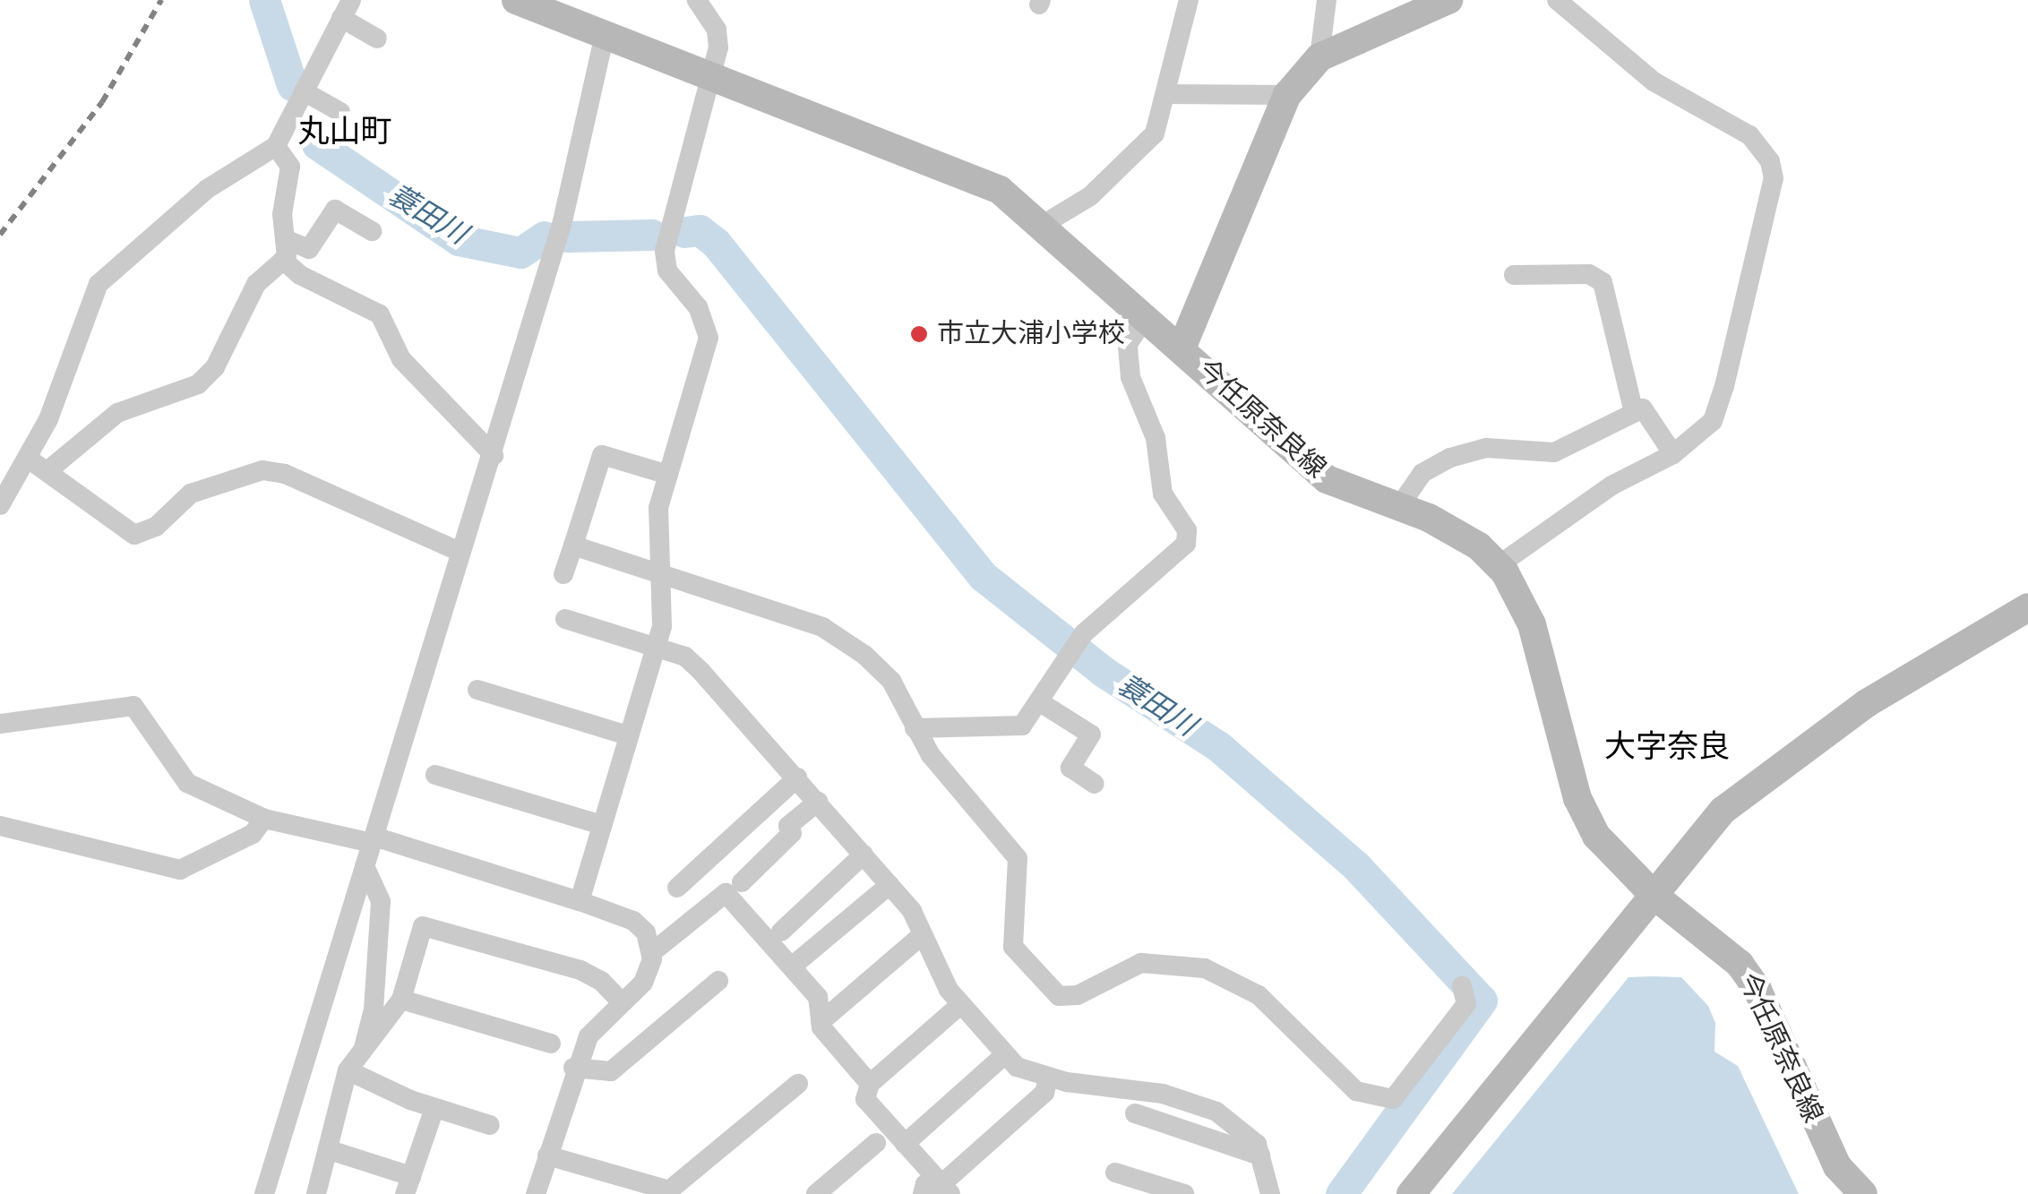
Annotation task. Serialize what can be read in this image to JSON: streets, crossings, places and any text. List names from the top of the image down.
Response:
{
  "streets": {
    "main road": ["今任原奈良線"]
  },
  "districts": ["丸山町", "大字奈良"],
  "water": ["蓑田川"],
  "places": ["市立大浦小学校"]
}
